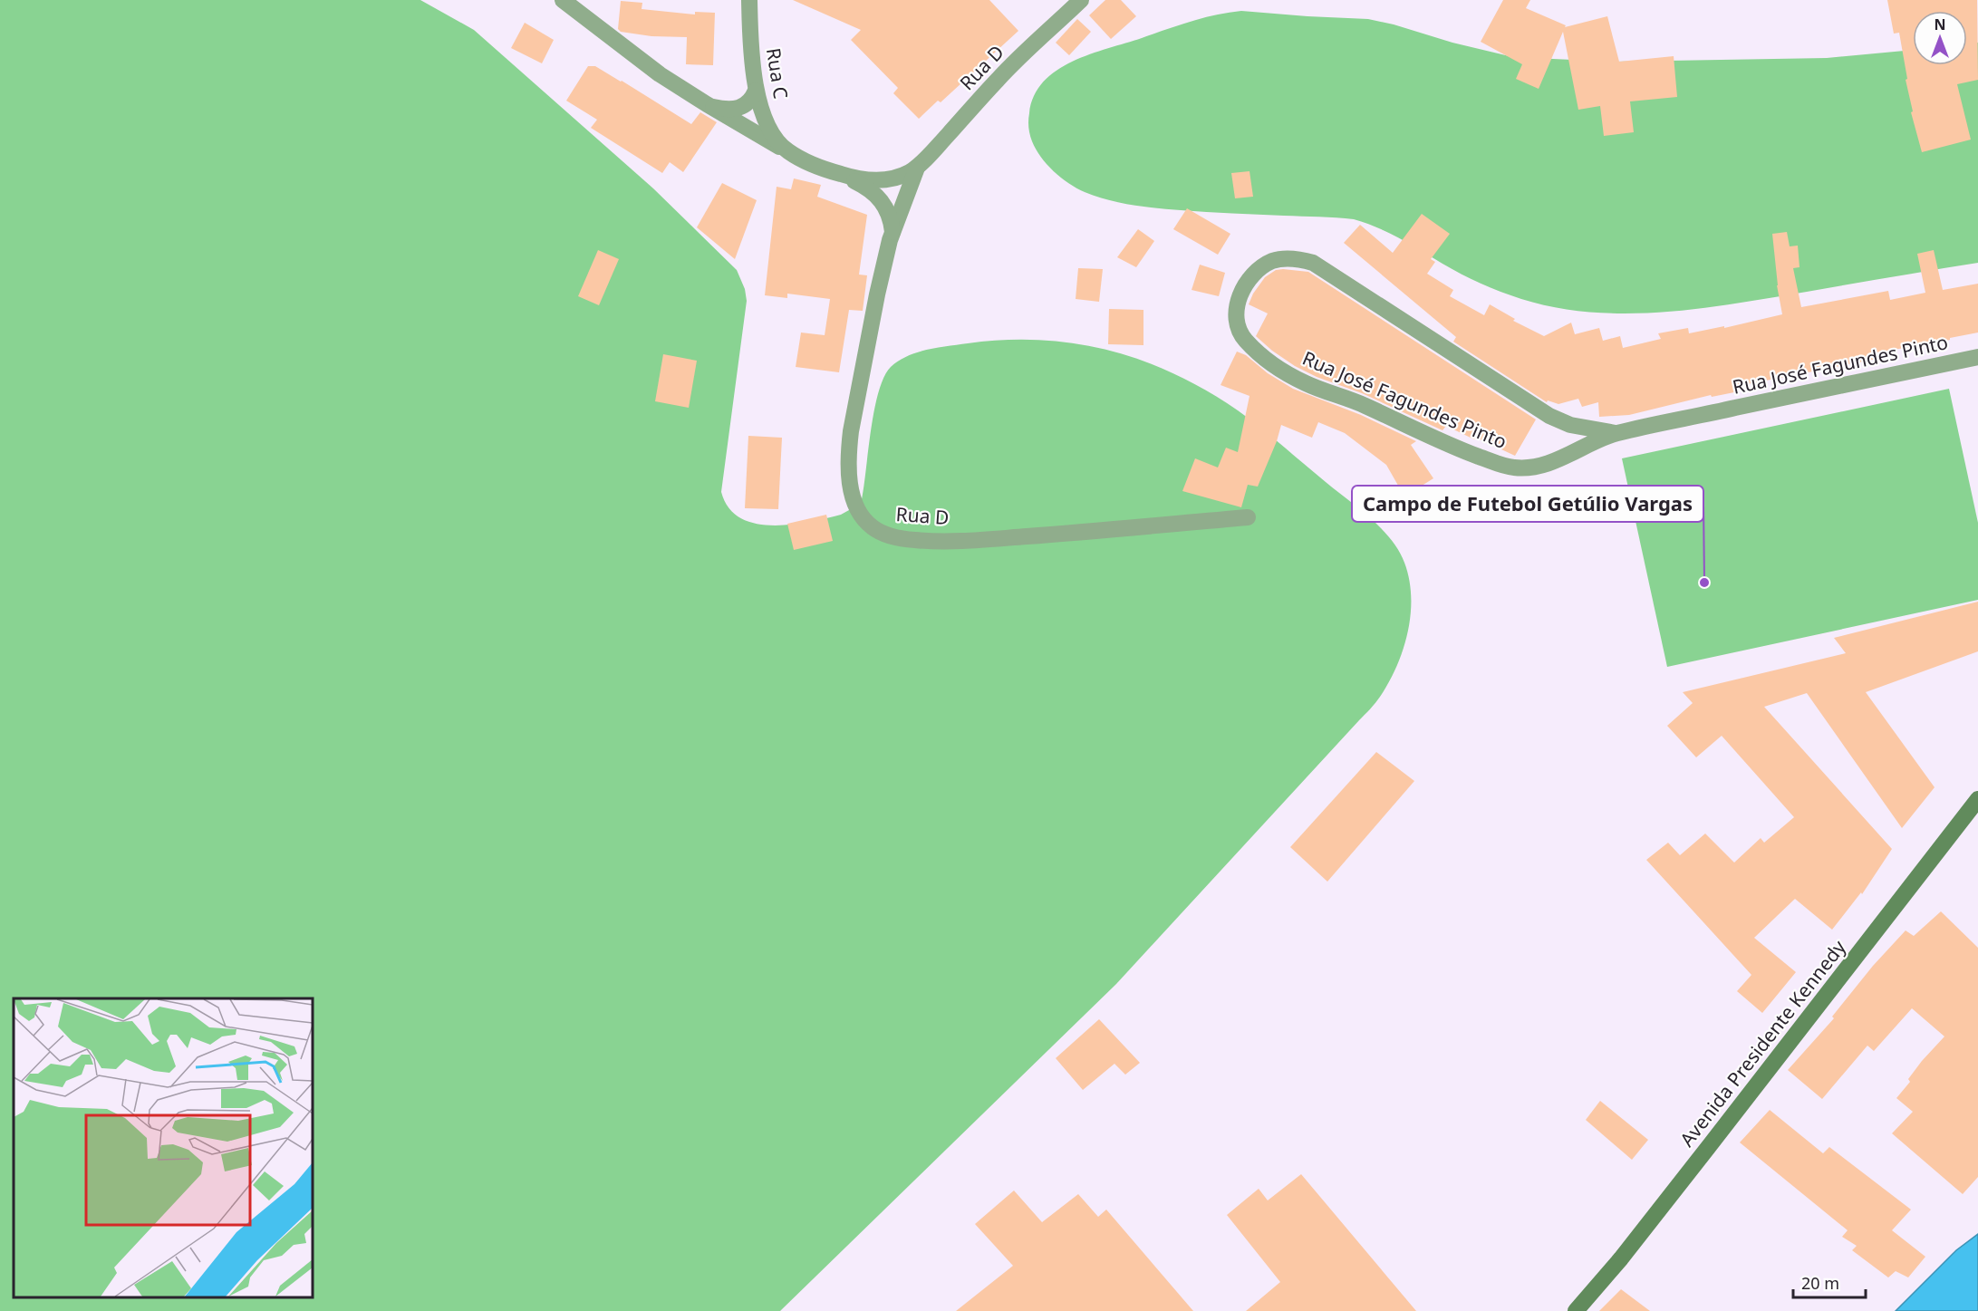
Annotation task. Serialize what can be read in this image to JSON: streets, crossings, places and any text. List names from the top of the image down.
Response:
{
  "streets": {
    "main road": ["Avenida Presidente Kennedy"],
    "street": ["Rua D", "Rua C", "Rua José Fagundes Pinto"]
  },
  "crossings": [
    ["Rua D", "Rua C"]
  ],
  "places": ["Campo de Futebol Getúlio Vargas"],
  "scale_bar": "20 m",
  "north": "top"
}
